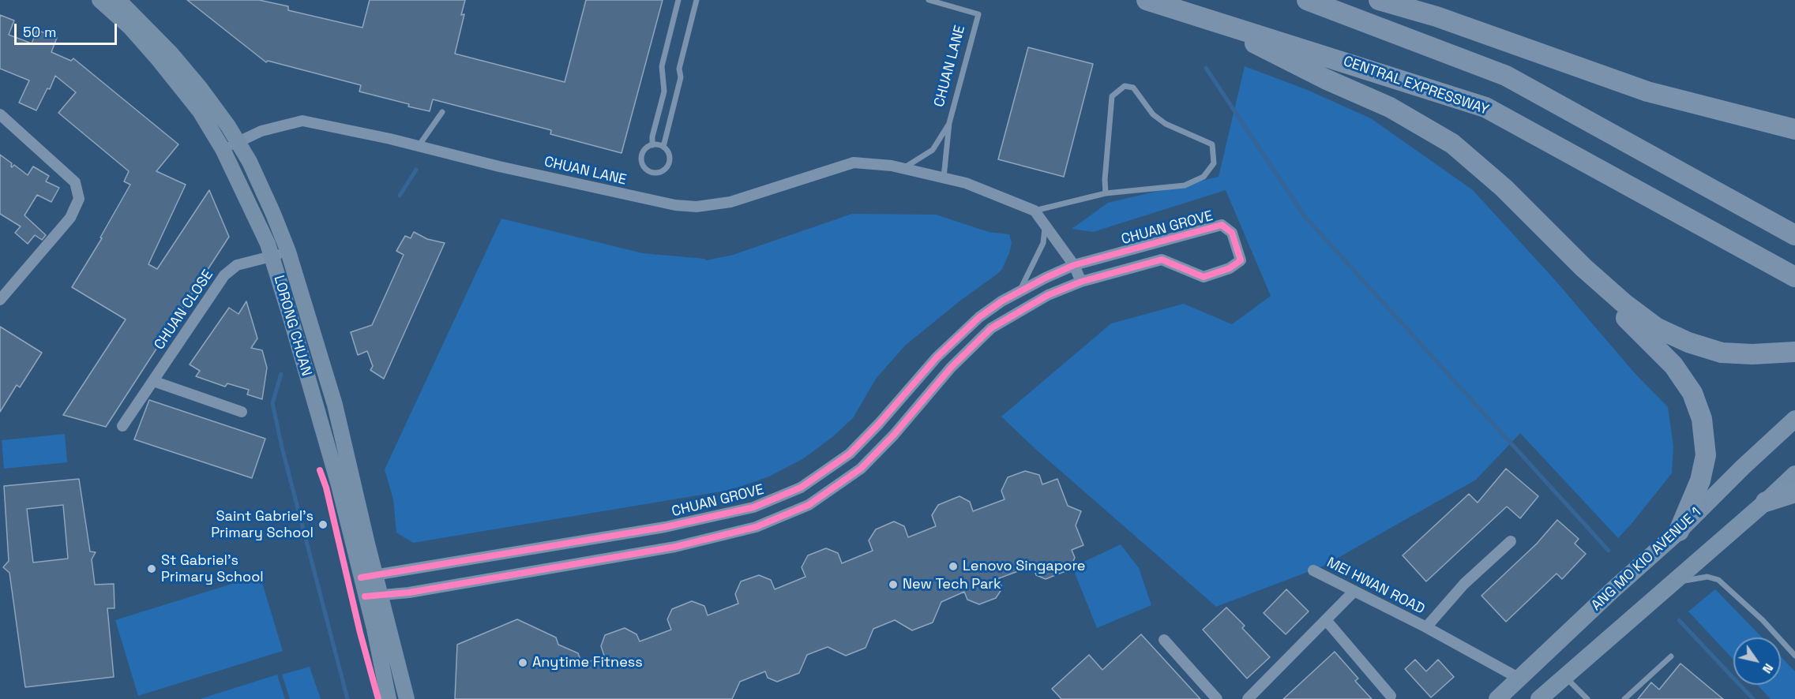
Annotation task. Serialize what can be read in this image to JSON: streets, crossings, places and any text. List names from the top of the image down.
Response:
{
  "streets": {
    "highway": ["CENTRAL EXPRESSWAY"],
    "main road": ["LORONG CHUAN", "ANG MO KIO AVENUE 1"],
    "street": [
      "CHUAN LANE",
      "CHUAN GROVE",
      "CHUAN CLOSE",
      "MEI HWAN ROAD"
    ]
  },
  "crossings": [
    ["CHUAN LANE", "LORONG CHUAN"],
    ["CHUAN GROVE", "LORONG CHUAN"],
    ["CHUAN CLOSE", "LORONG CHUAN"],
    ["ANG MO KIO AVENUE 1", "MEI HWAN ROAD"]
  ],
  "places": [
    "Saint Gabriel's Primary School",
    "Lenovo Singapore",
    "St Gabriel's Primary School",
    "New Tech Park",
    "Anytime Fitness"
  ],
  "scale_bar": "50 m",
  "north": "bottom right"
}
